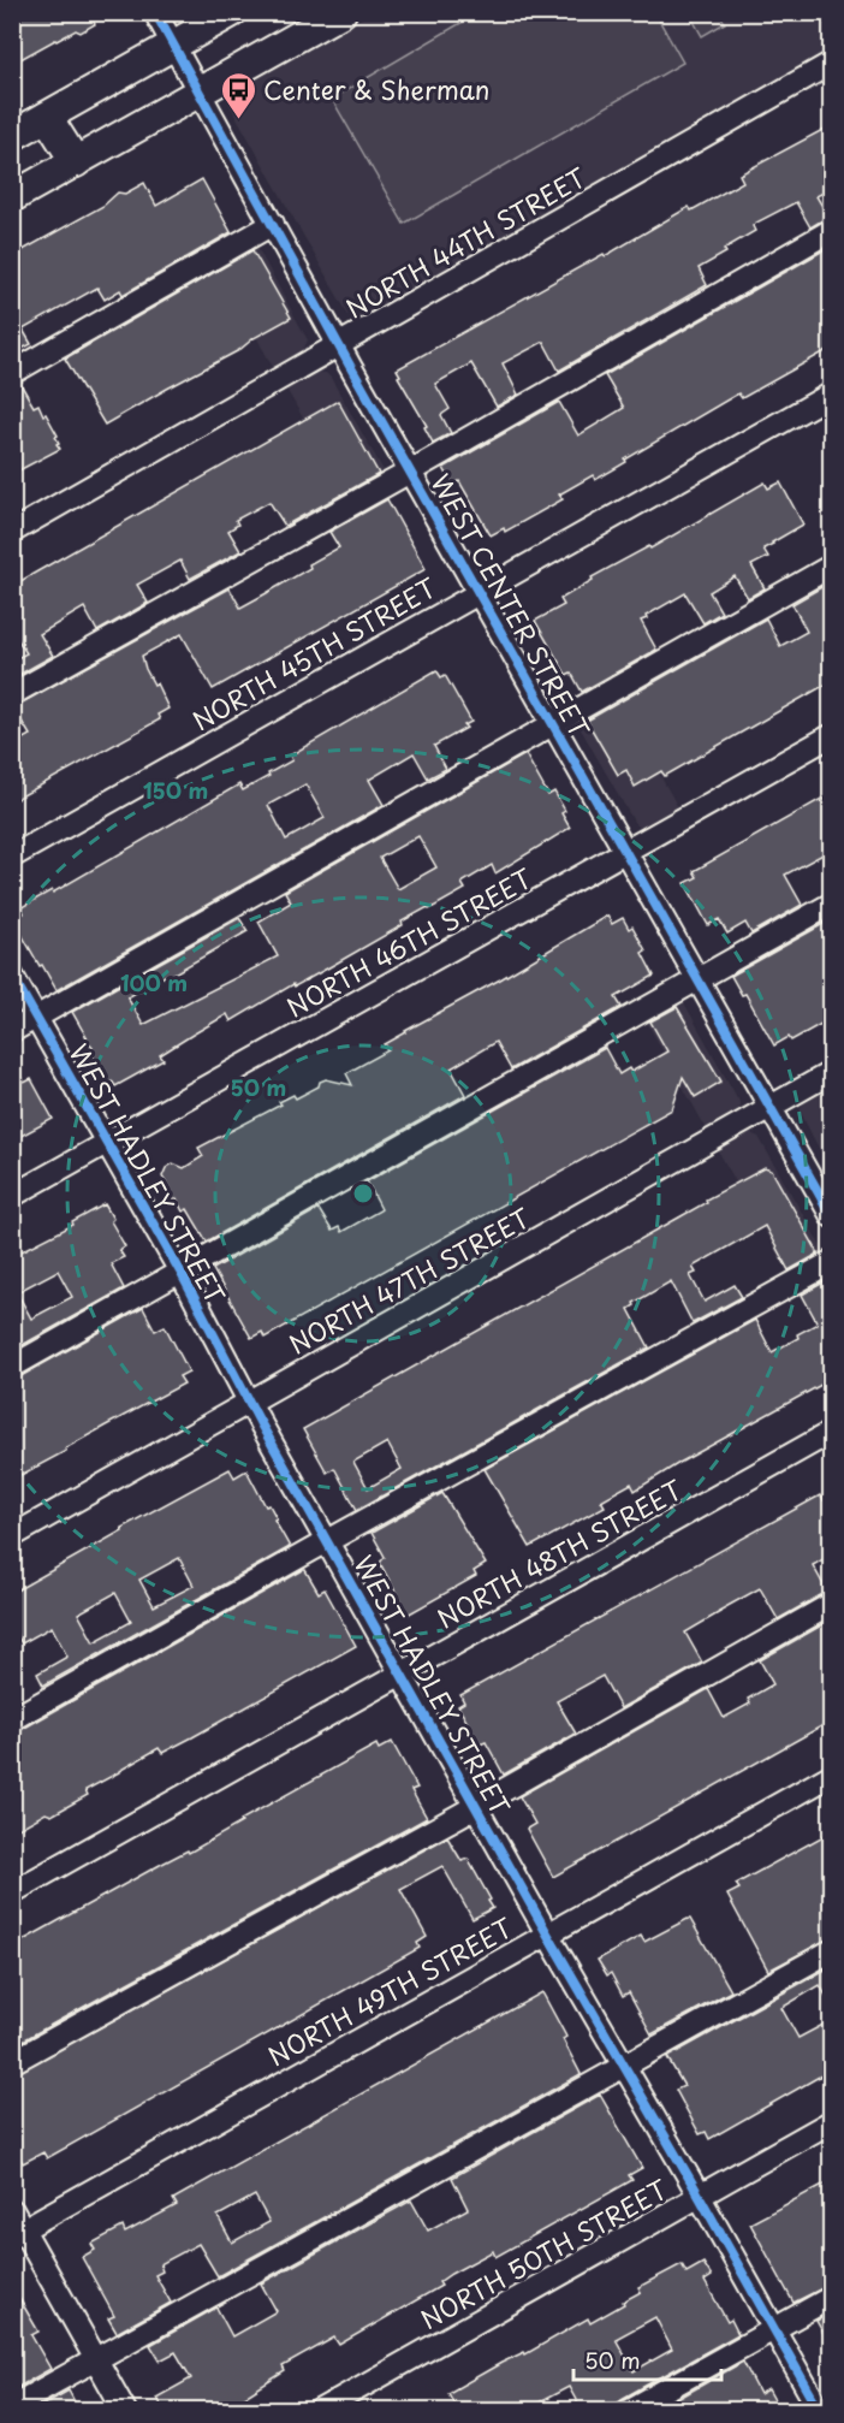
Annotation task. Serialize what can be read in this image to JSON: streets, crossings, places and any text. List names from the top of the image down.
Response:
{
  "streets": {
    "street": [
      "NORTH 44TH STREET",
      "WEST CENTER STREET",
      "NORTH 45TH STREET",
      "NORTH 46TH STREET",
      "WEST HADLEY STREET",
      "NORTH 47TH STREET",
      "NORTH 48TH STREET",
      "NORTH 49TH STREET",
      "NORTH 50TH STREET"
    ]
  },
  "crossings": [
    ["NORTH 44TH STREET", "WEST CENTER STREET"],
    ["WEST CENTER STREET", "NORTH 45TH STREET"],
    ["WEST CENTER STREET", "NORTH 46TH STREET"],
    ["WEST CENTER STREET", "NORTH 47TH STREET"],
    ["NORTH 46TH STREET", "WEST HADLEY STREET"],
    ["WEST HADLEY STREET", "NORTH 47TH STREET"],
    ["WEST HADLEY STREET", "NORTH 48TH STREET"],
    ["WEST HADLEY STREET", "NORTH 49TH STREET"],
    ["WEST HADLEY STREET", "NORTH 50TH STREET"]
  ],
  "places": {
    "bus stop": ["Center & Sherman"]
  },
  "scale_bar": "50 m",
  "rings": ["150 m", "100 m", "50 m"]
}
